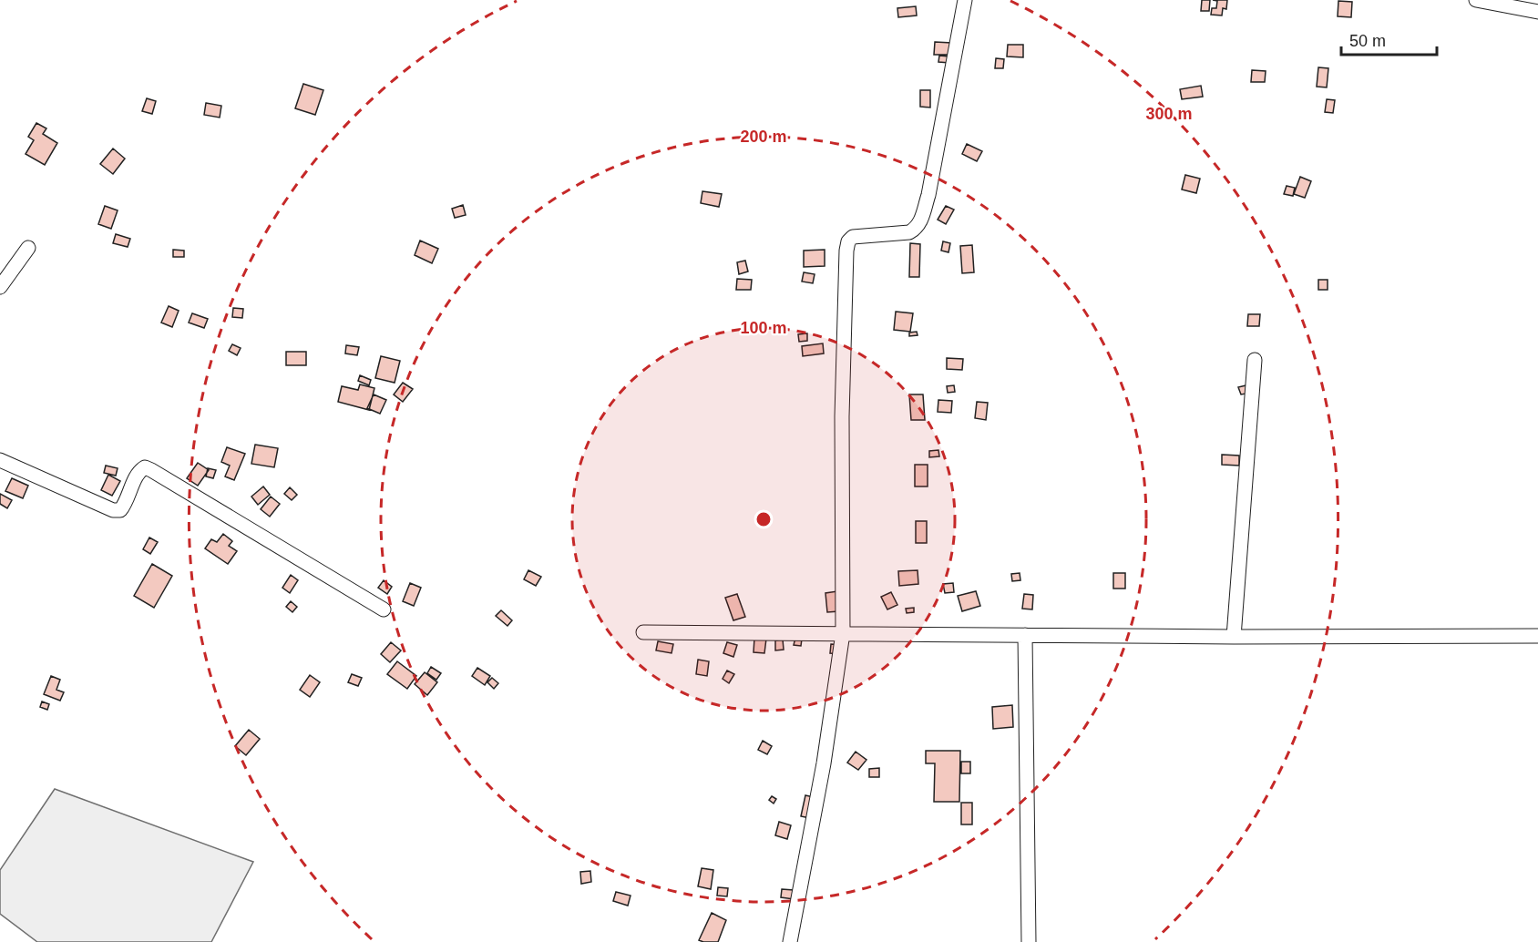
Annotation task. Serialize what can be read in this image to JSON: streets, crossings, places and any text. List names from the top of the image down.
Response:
{
  "scale_bar": "50 m",
  "rings": ["300 m", "200 m", "100 m"]
}
